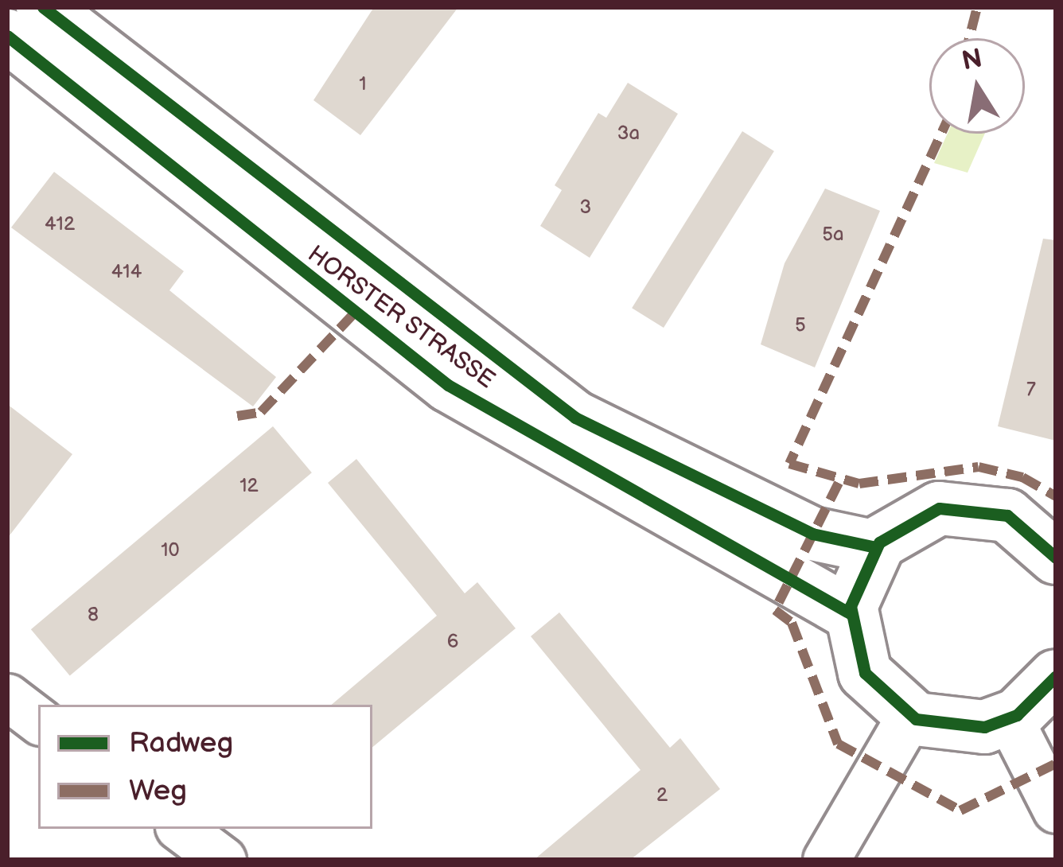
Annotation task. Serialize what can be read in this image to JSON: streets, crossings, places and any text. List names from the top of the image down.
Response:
{
  "streets": {
    "main road": ["HORSTER STRASSE"]
  },
  "house_numbers": [
    "1",
    "3a",
    "3",
    "412",
    "5a",
    "414",
    "5",
    "7",
    "12",
    "10",
    "8",
    "6",
    "2"
  ],
  "legend": ["Radweg", "Weg"],
  "north": "top"
}
